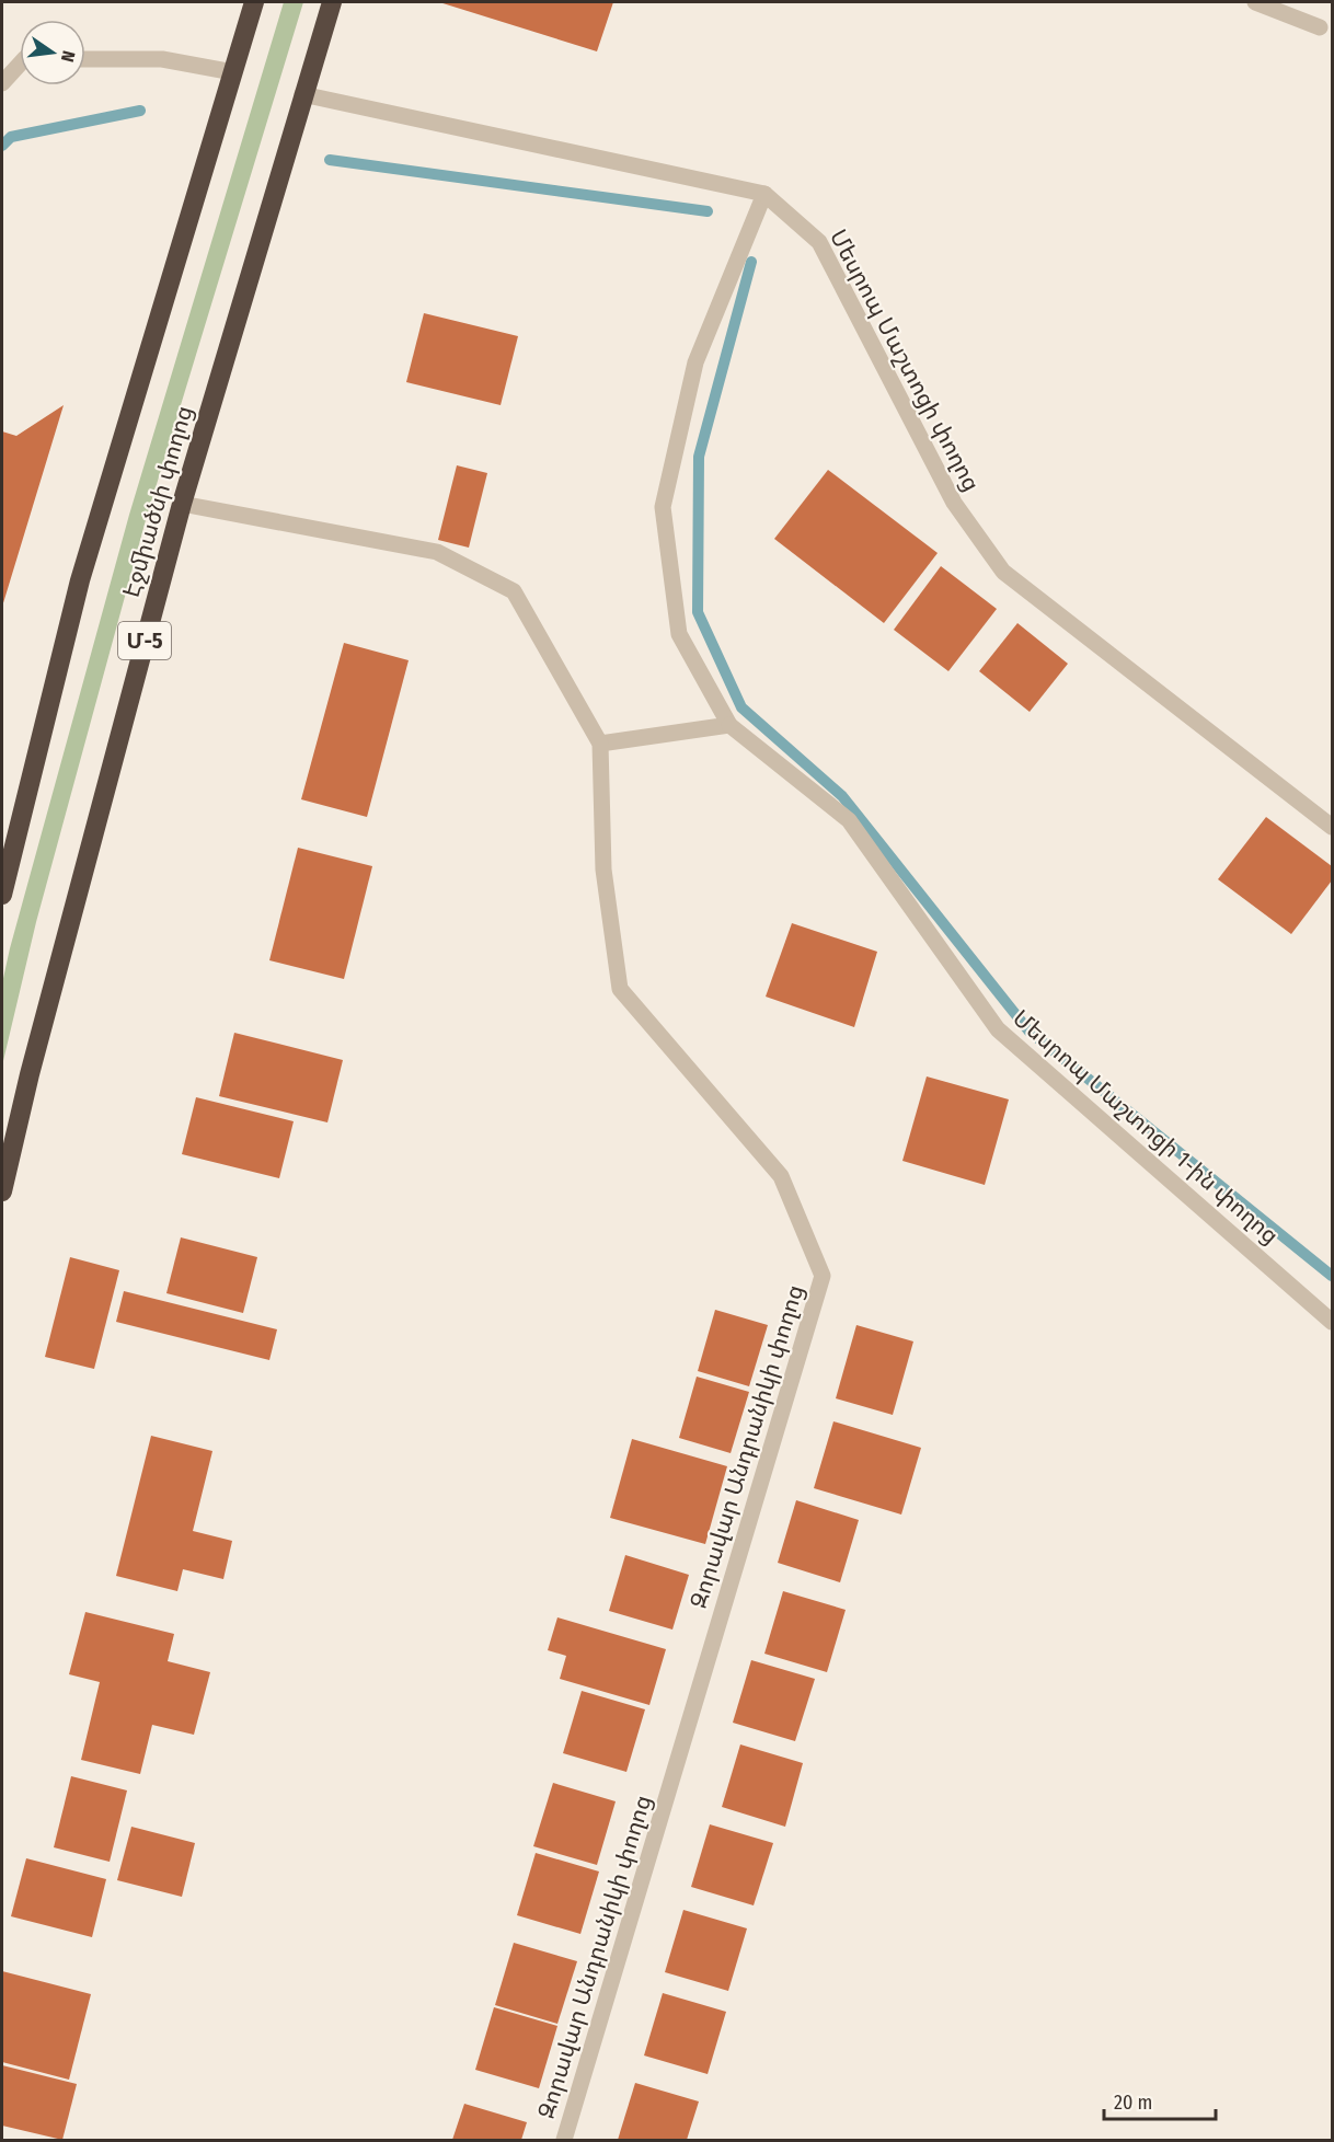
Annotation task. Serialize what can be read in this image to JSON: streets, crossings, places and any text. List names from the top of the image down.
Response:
{
  "streets": {
    "highway": ["Էջմիածնի փողոց", "Մ-5"],
    "street": ["Մեսրոպ Մաշտոցի փողոց", "Մեսրոպ Մաշտոցի 1-ին փողոց", "Զորավար Անդրանիկի փողոց"]
  },
  "crossings": [
    ["Մեսրոպ Մաշտոցի փողոց", "Էջմիածնի փողոց"],
    ["Մեսրոպ Մաշտոցի փողոց", "Մ-5"],
    ["Էջմիածնի փողոց", "Մ-5"],
    ["Էջմիածնի փողոց", "Զորավար Անդրանիկի փողոց"]
  ],
  "scale_bar": "20 m",
  "north": "right"
}
